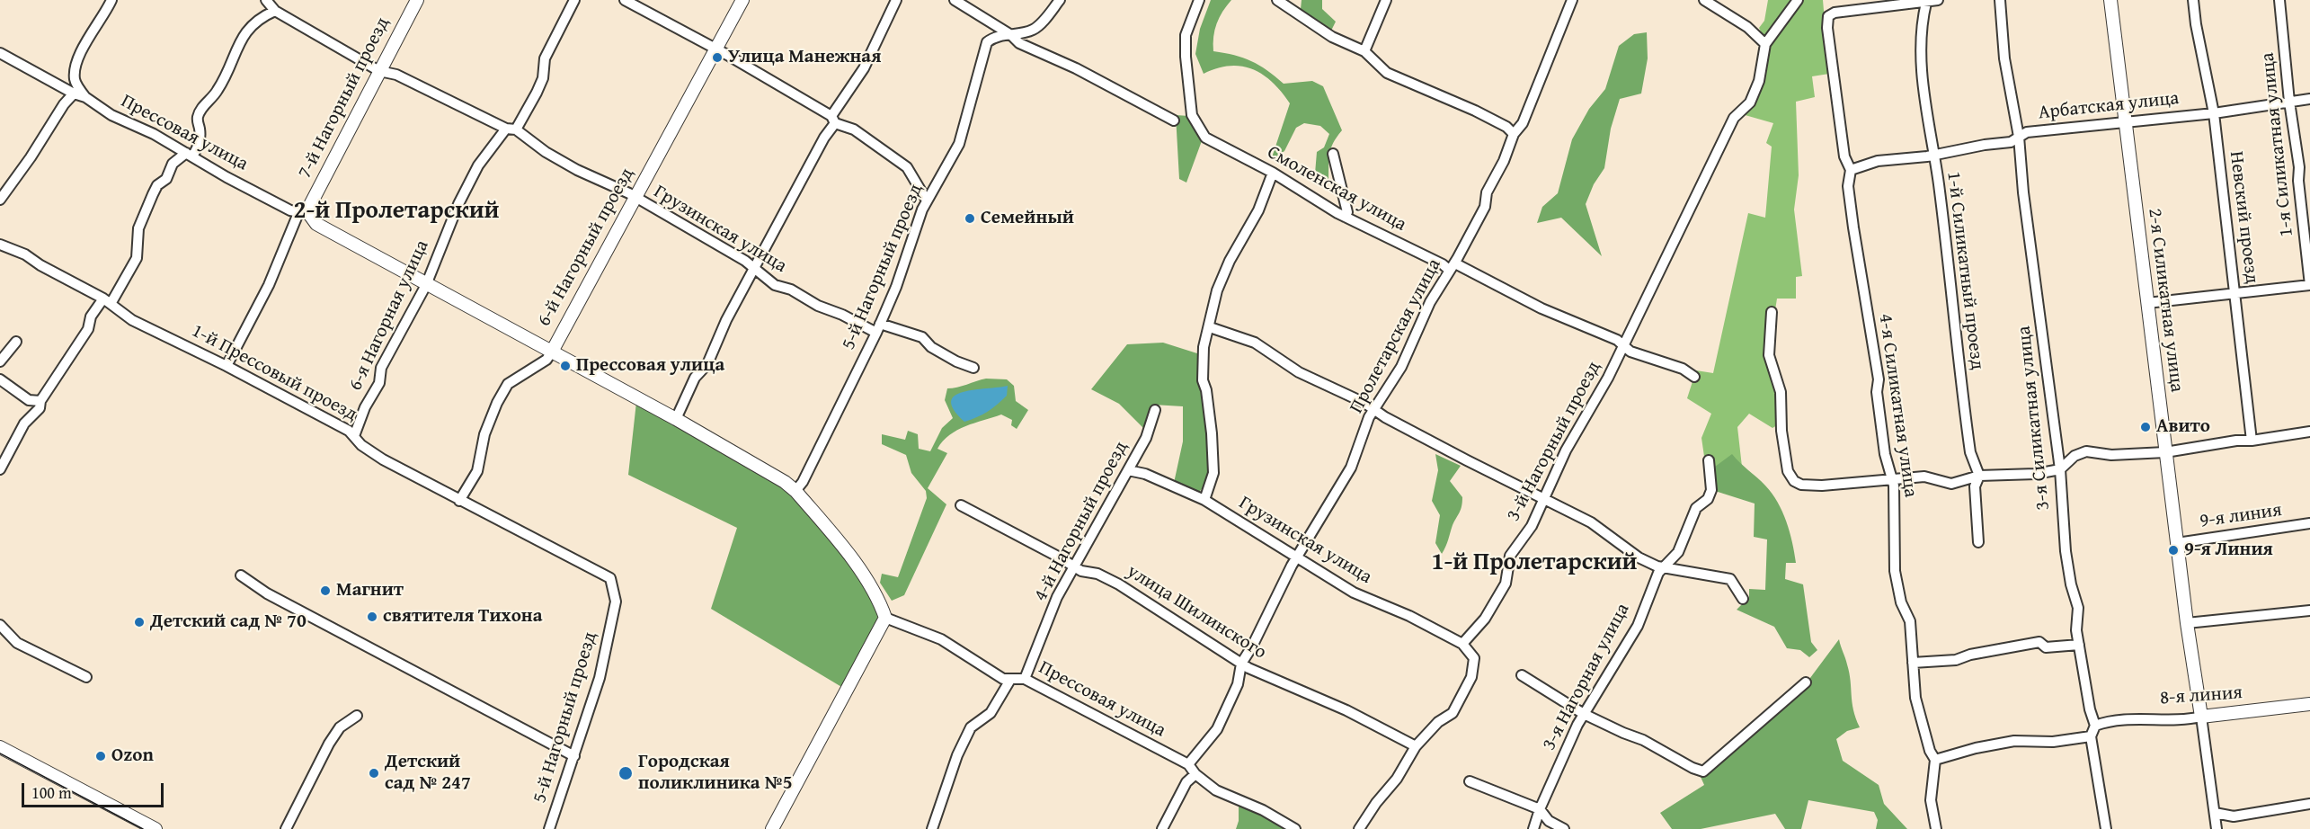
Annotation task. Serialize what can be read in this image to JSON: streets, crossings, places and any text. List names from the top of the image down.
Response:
{
  "streets": {
    "street": [
      "7-й Нагорный проезд",
      "Арбатская улица",
      "Прессовая улица",
      "1-я Силикатная улица",
      "Смоленская улица",
      "Невский проезд",
      "Грузинская улица",
      "6-й Нагорный проезд",
      "5-й Нагорный проезд",
      "1-й Силикатный проезд",
      "2-я Силикатная улица",
      "6-я Нагорная улица",
      "Пролетарская улица",
      "1-й Прессовый проезд",
      "4-я Силикатная улица",
      "3-я Силикатная улица",
      "3-й Нагорный проезд",
      "9-я линия",
      "4-й Нагорный проезд",
      "улица Шилинского",
      "3-я Нагорная улица",
      "8-я линия"
    ]
  },
  "crossings": [
    ["7-й Нагорный проезд", "Прессовая улица"],
    ["7-й Нагорный проезд", "Грузинская улица"],
    ["7-й Нагорный проезд", "1-й Прессовый проезд"],
    ["Арбатская улица", "1-я Силикатная улица"],
    ["Арбатская улица", "Невский проезд"],
    ["Арбатская улица", "1-й Силикатный проезд"],
    ["Арбатская улица", "2-я Силикатная улица"],
    ["Арбатская улица", "4-я Силикатная улица"],
    ["Арбатская улица", "3-я Силикатная улица"],
    ["Прессовая улица", "6-й Нагорный проезд"],
    ["Прессовая улица", "5-й Нагорный проезд"],
    ["Прессовая улица", "6-я Нагорная улица"],
    ["Прессовая улица", "Пролетарская улица"],
    ["Прессовая улица", "4-й Нагорный проезд"],
    ["Смоленская улица", "Пролетарская улица"],
    ["Смоленская улица", "3-й Нагорный проезд"],
    ["Грузинская улица", "6-й Нагорный проезд"],
    ["Грузинская улица", "5-й Нагорный проезд"],
    ["Грузинская улица", "6-я Нагорная улица"],
    ["Грузинская улица", "Пролетарская улица"],
    ["Грузинская улица", "3-й Нагорный проезд"],
    ["Грузинская улица", "4-й Нагорный проезд"],
    ["6-й Нагорный проезд", "1-й Прессовый проезд"],
    ["5-й Нагорный проезд", "1-й Прессовый проезд"],
    ["1-й Силикатный проезд", "4-я Силикатная улица"],
    ["2-я Силикатная улица", "9-я линия"],
    ["2-я Силикатная улица", "8-я линия"],
    ["6-я Нагорная улица", "1-й Прессовый проезд"],
    ["Пролетарская улица", "улица Шилинского"],
    ["3-я Силикатная улица", "8-я линия"],
    ["4-й Нагорный проезд", "улица Шилинского"]
  ],
  "districts": ["2-й Пролетарский", "1-й Пролетарский"],
  "places": [
    "Улица Манежная",
    "Семейный",
    "Прессовая улица",
    "Авито",
    "9-я Линия",
    "Магнит",
    "святителя Тихона",
    "Детский сад № 70",
    "Ozon",
    "Детский сад № 247",
    "Городская поликлиника №5"
  ],
  "scale_bar": "100 m"
}
